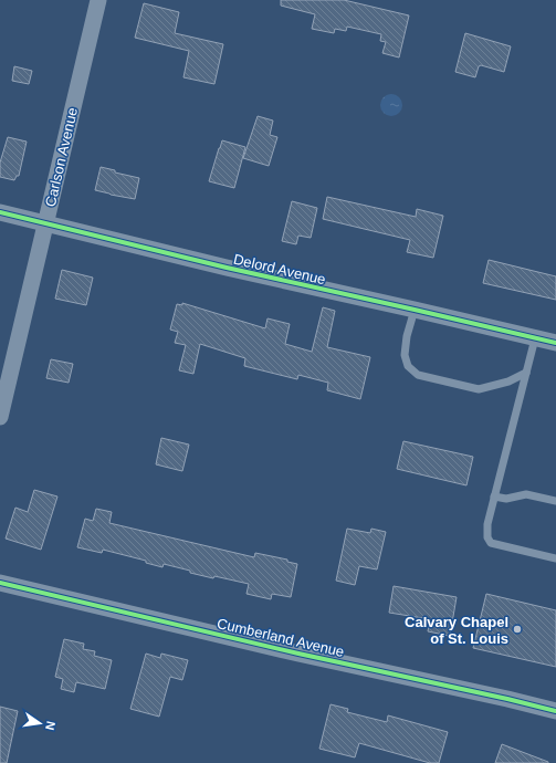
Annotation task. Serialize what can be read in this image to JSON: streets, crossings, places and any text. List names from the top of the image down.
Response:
{
  "streets": {
    "street": ["Carlson Avenue", "Delord Avenue", "Cumberland Avenue"]
  },
  "crossings": [
    ["Carlson Avenue", "Delord Avenue"]
  ],
  "places": ["Calvary Chapel of St. Louis"],
  "north": "right"
}
